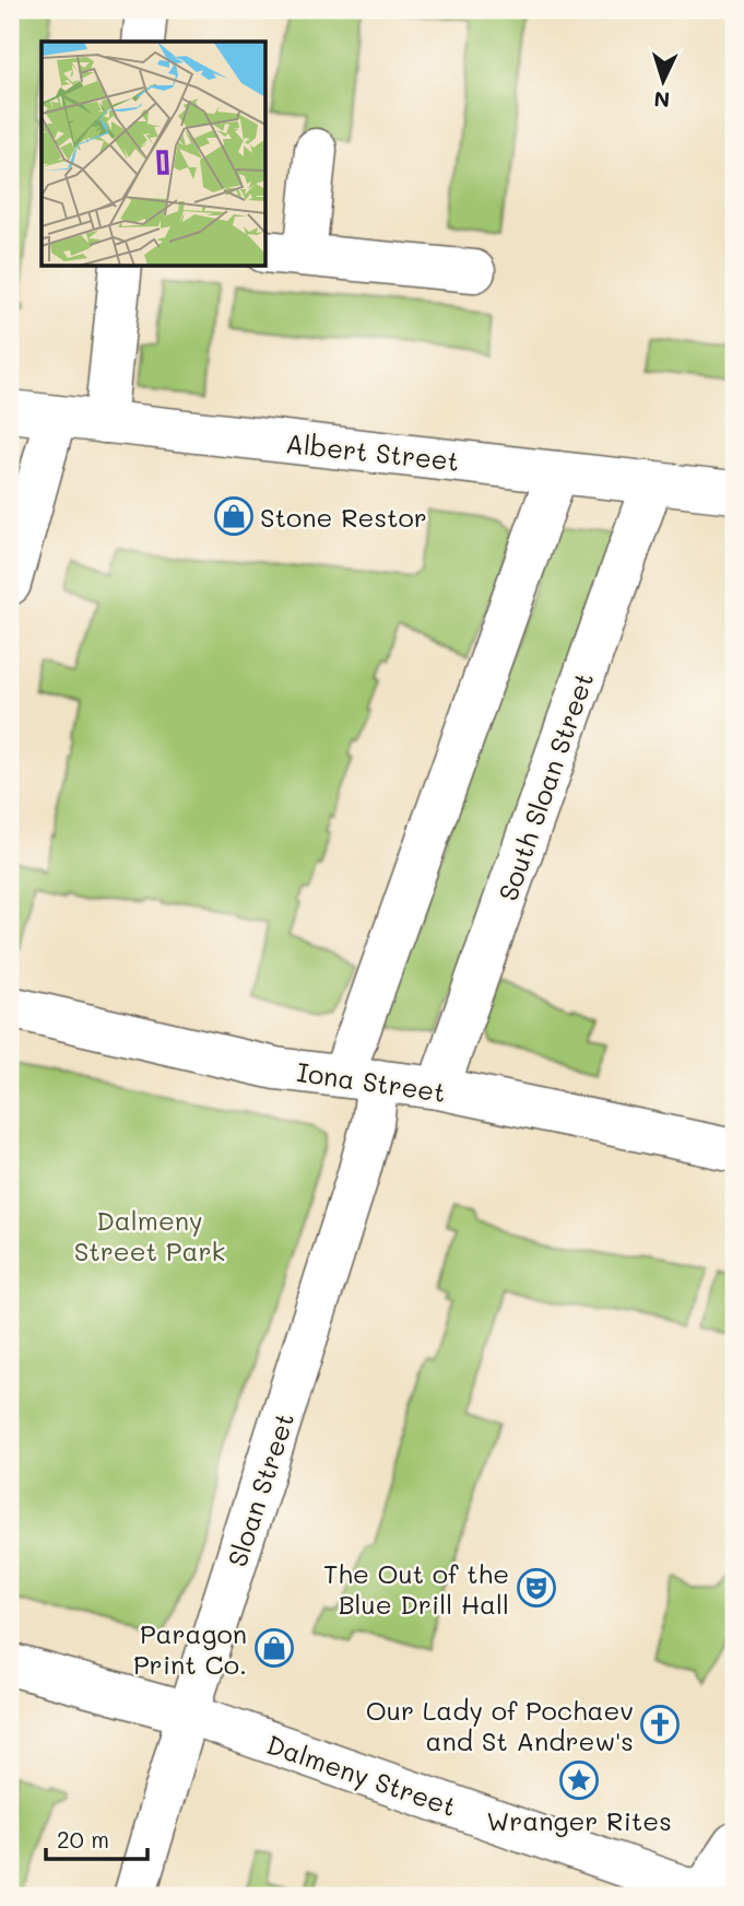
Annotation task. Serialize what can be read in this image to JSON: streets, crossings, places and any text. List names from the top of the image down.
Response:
{
  "streets": {
    "street": [
      "Albert Street",
      "South Sloan Street",
      "Iona Street",
      "Sloan Street",
      "Dalmeny Street"
    ]
  },
  "crossings": [
    ["Albert Street", "South Sloan Street"],
    ["South Sloan Street", "Iona Street"],
    ["Iona Street", "Sloan Street"],
    ["Sloan Street", "Dalmeny Street"]
  ],
  "parks": ["Dalmeny Street Park"],
  "places": {
    "shop": ["Stone Restor", "Paragon Print Co."],
    "theatre": ["The Out of the Blue Drill Hall"],
    "church": ["Our Lady of Pochaev and St Andrew's"],
    "place": ["Wranger Rites"]
  },
  "scale_bar": "20 m",
  "north": "bottom"
}
